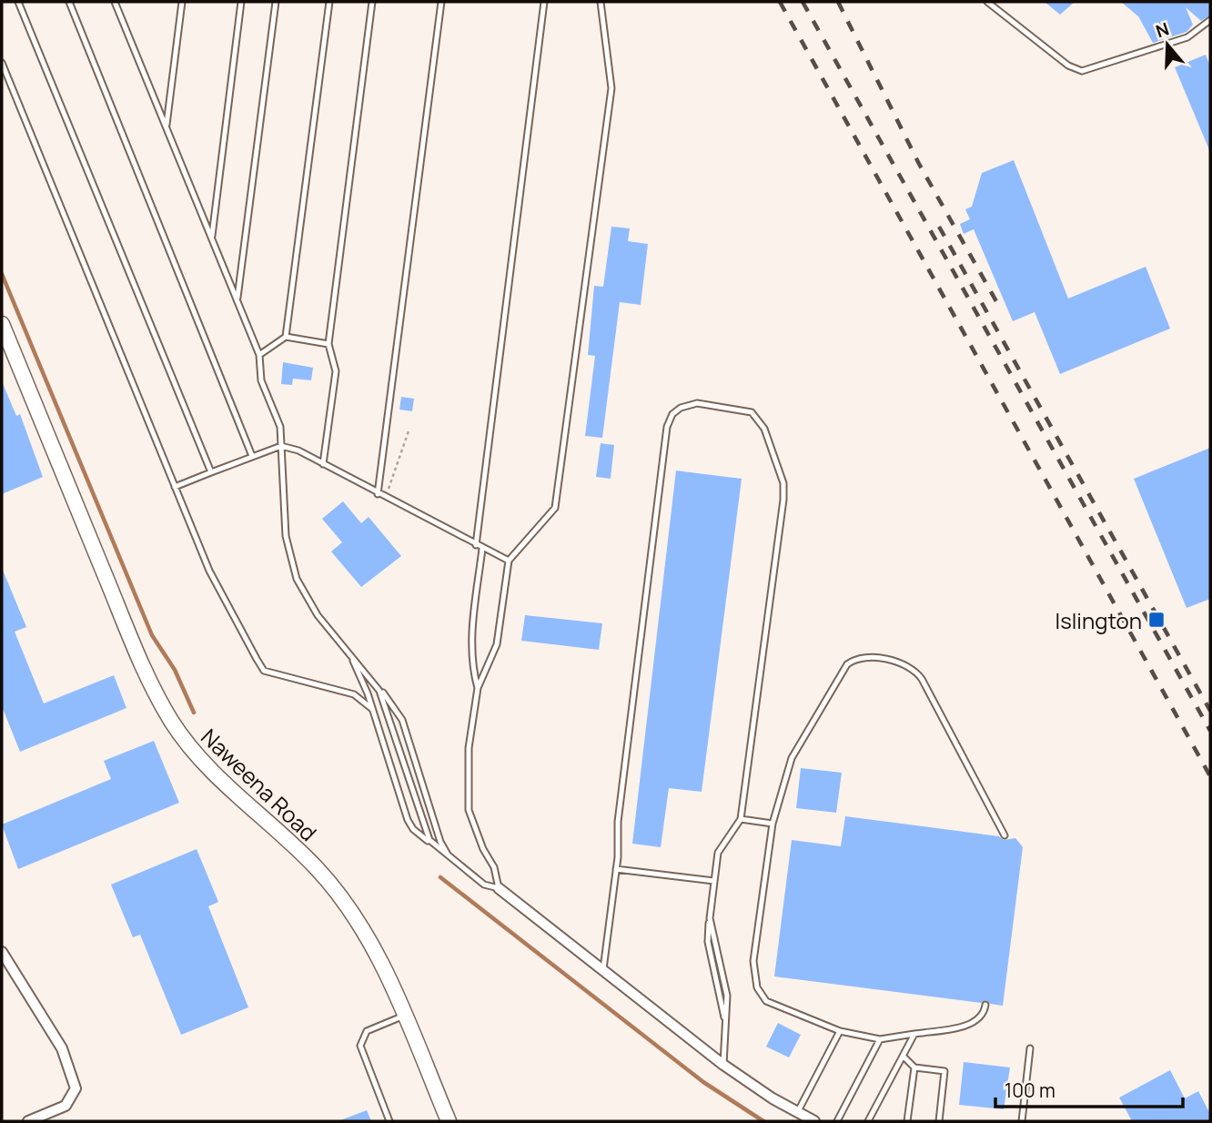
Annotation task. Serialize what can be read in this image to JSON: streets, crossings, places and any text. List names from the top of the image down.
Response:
{
  "streets": {
    "street": ["Naweena Road"]
  },
  "places": {
    "transit": ["Islington"]
  },
  "scale_bar": "100 m",
  "north": "top"
}
